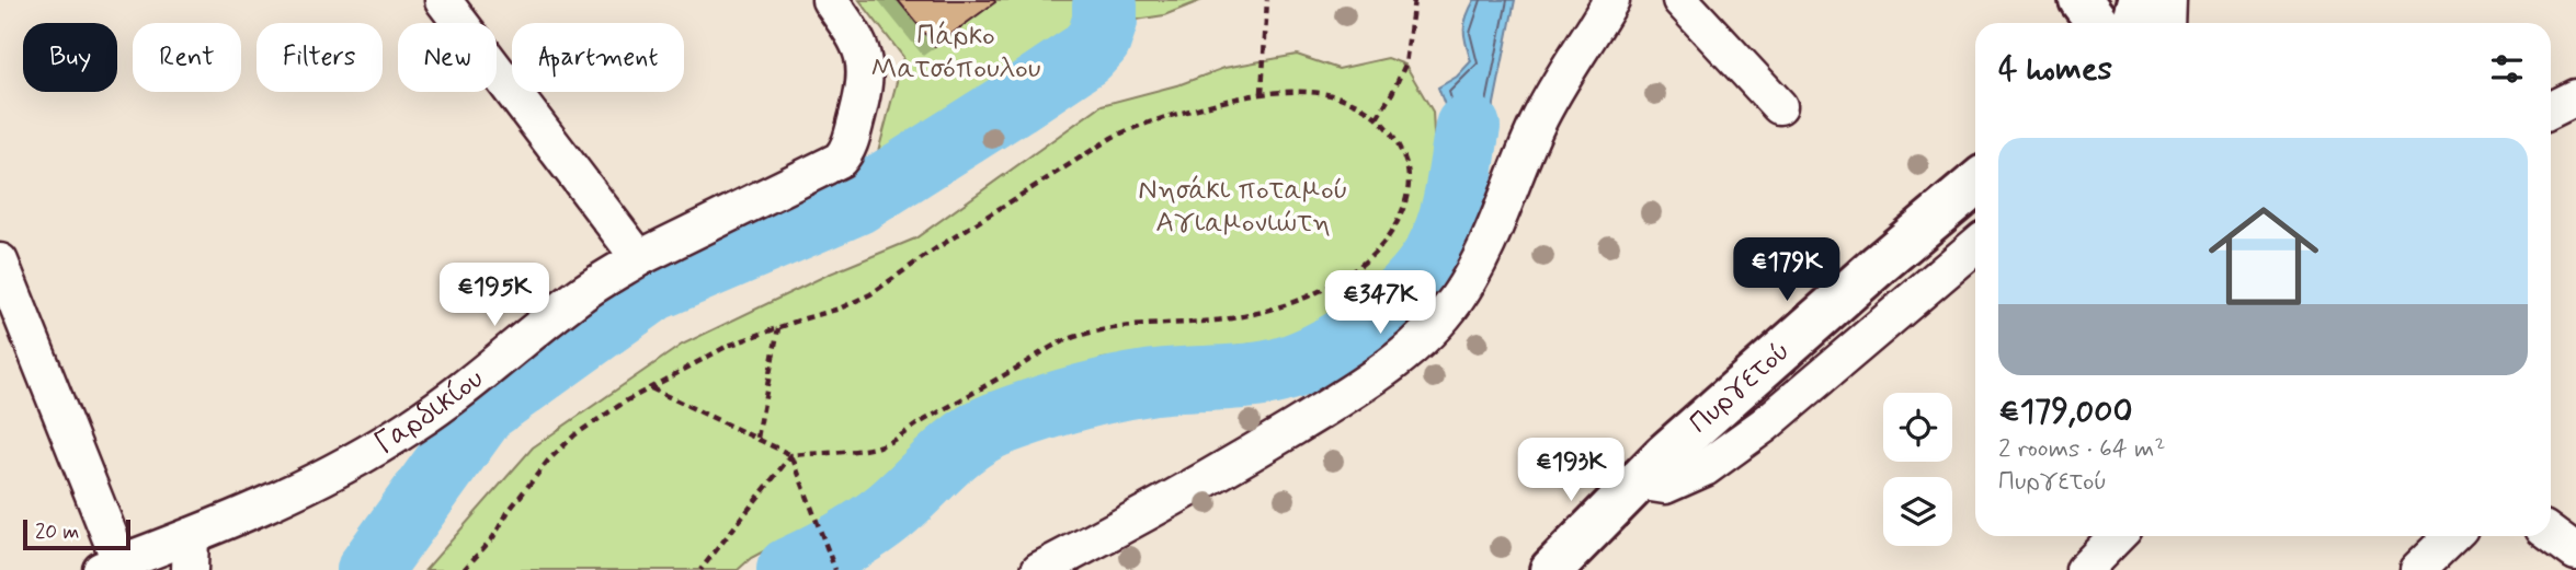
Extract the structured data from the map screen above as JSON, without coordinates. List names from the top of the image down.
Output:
{
  "streets": {
    "street": ["Πυργετού", "Γαρδικίου"]
  },
  "parks": ["Πάρκο Ματσόπουλου", "Νησάκι ποταμού Αγιαμονιώτη"],
  "scale_bar": "20 m",
  "page": {
    "chip": [
      "Buy",
      "Rent",
      "Filters",
      "New",
      "Apartment"
    ],
    "heading": "4 homes",
    "list": [
      {
        "name": "€179,000",
        "note": "2 rooms · 64 m² · Πυργετού"
      }
    ],
    "price": [
      "€179K",
      "€195K",
      "€347K",
      "€193K"
    ],
    "scale": "20 m"
  }
}
